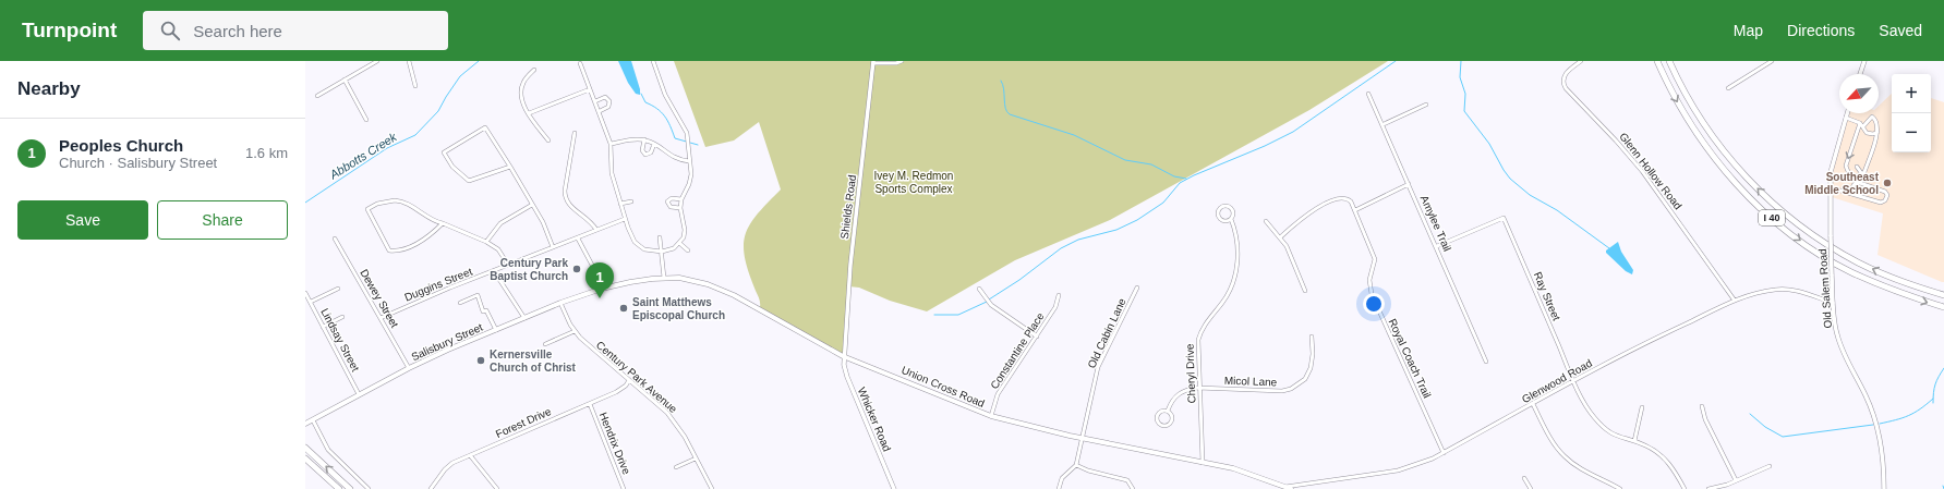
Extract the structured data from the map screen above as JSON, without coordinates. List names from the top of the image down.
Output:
{
  "streets": {
    "highway": ["I 40"],
    "main road": ["Salisbury Street", "Union Cross Road"],
    "street": [
      "Glenn Hollow Road",
      "Shields Road",
      "Amylee Trail",
      "Duggins Street",
      "Old Salem Road",
      "Ray Street",
      "Dewey Street",
      "Old Cabin Lane",
      "Lindsay Street",
      "Constantine Place",
      "Royal Coach Trail",
      "Cheryl Drive",
      "Century Park Avenue",
      "Micol Lane",
      "Glenwood Road",
      "Whicker Road",
      "Forest Drive",
      "Hendrix Drive"
    ]
  },
  "crossings": [
    ["Glenn Hollow Road", "Glenwood Road"],
    ["Shields Road", "Union Cross Road"],
    ["Shields Road", "Whicker Road"],
    ["Amylee Trail", "Ray Street"],
    ["Duggins Street", "Dewey Street"],
    ["Old Salem Road", "Glenwood Road"],
    ["Ray Street", "Glenwood Road"],
    ["Dewey Street", "Salisbury Street"],
    ["Old Cabin Lane", "Union Cross Road"],
    ["Lindsay Street", "Salisbury Street"],
    ["Salisbury Street", "Century Park Avenue"],
    ["Salisbury Street", "Union Cross Road"],
    ["Constantine Place", "Union Cross Road"],
    ["Royal Coach Trail", "Glenwood Road"],
    ["Cheryl Drive", "Micol Lane"],
    ["Cheryl Drive", "Union Cross Road"],
    ["Century Park Avenue", "Forest Drive"],
    ["Glenwood Road", "Union Cross Road"],
    ["Union Cross Road", "Whicker Road"],
    ["Forest Drive", "Hendrix Drive"]
  ],
  "water": ["Abbotts Creek"],
  "parks": ["Ivey M. Redmon Sports Complex"],
  "places": [
    "Southeast Middle School",
    "Century Park Baptist Church",
    "Saint Matthews Episcopal Church",
    "Kernersville Church of Christ"
  ],
  "north": "bottom left",
  "page": {
    "header": "Turnpoint",
    "search": "Search here",
    "nav": ["Map", "Directions", "Saved"],
    "heading": "Nearby",
    "map_buttons": ["+", "−"],
    "list": [
      {
        "mark": "1",
        "name": "Peoples Church",
        "note": "Church · Salisbury Street",
        "value": "1.6 km"
      }
    ],
    "buttons": ["Save", "Share"],
    "pins": "1"
  }
}
